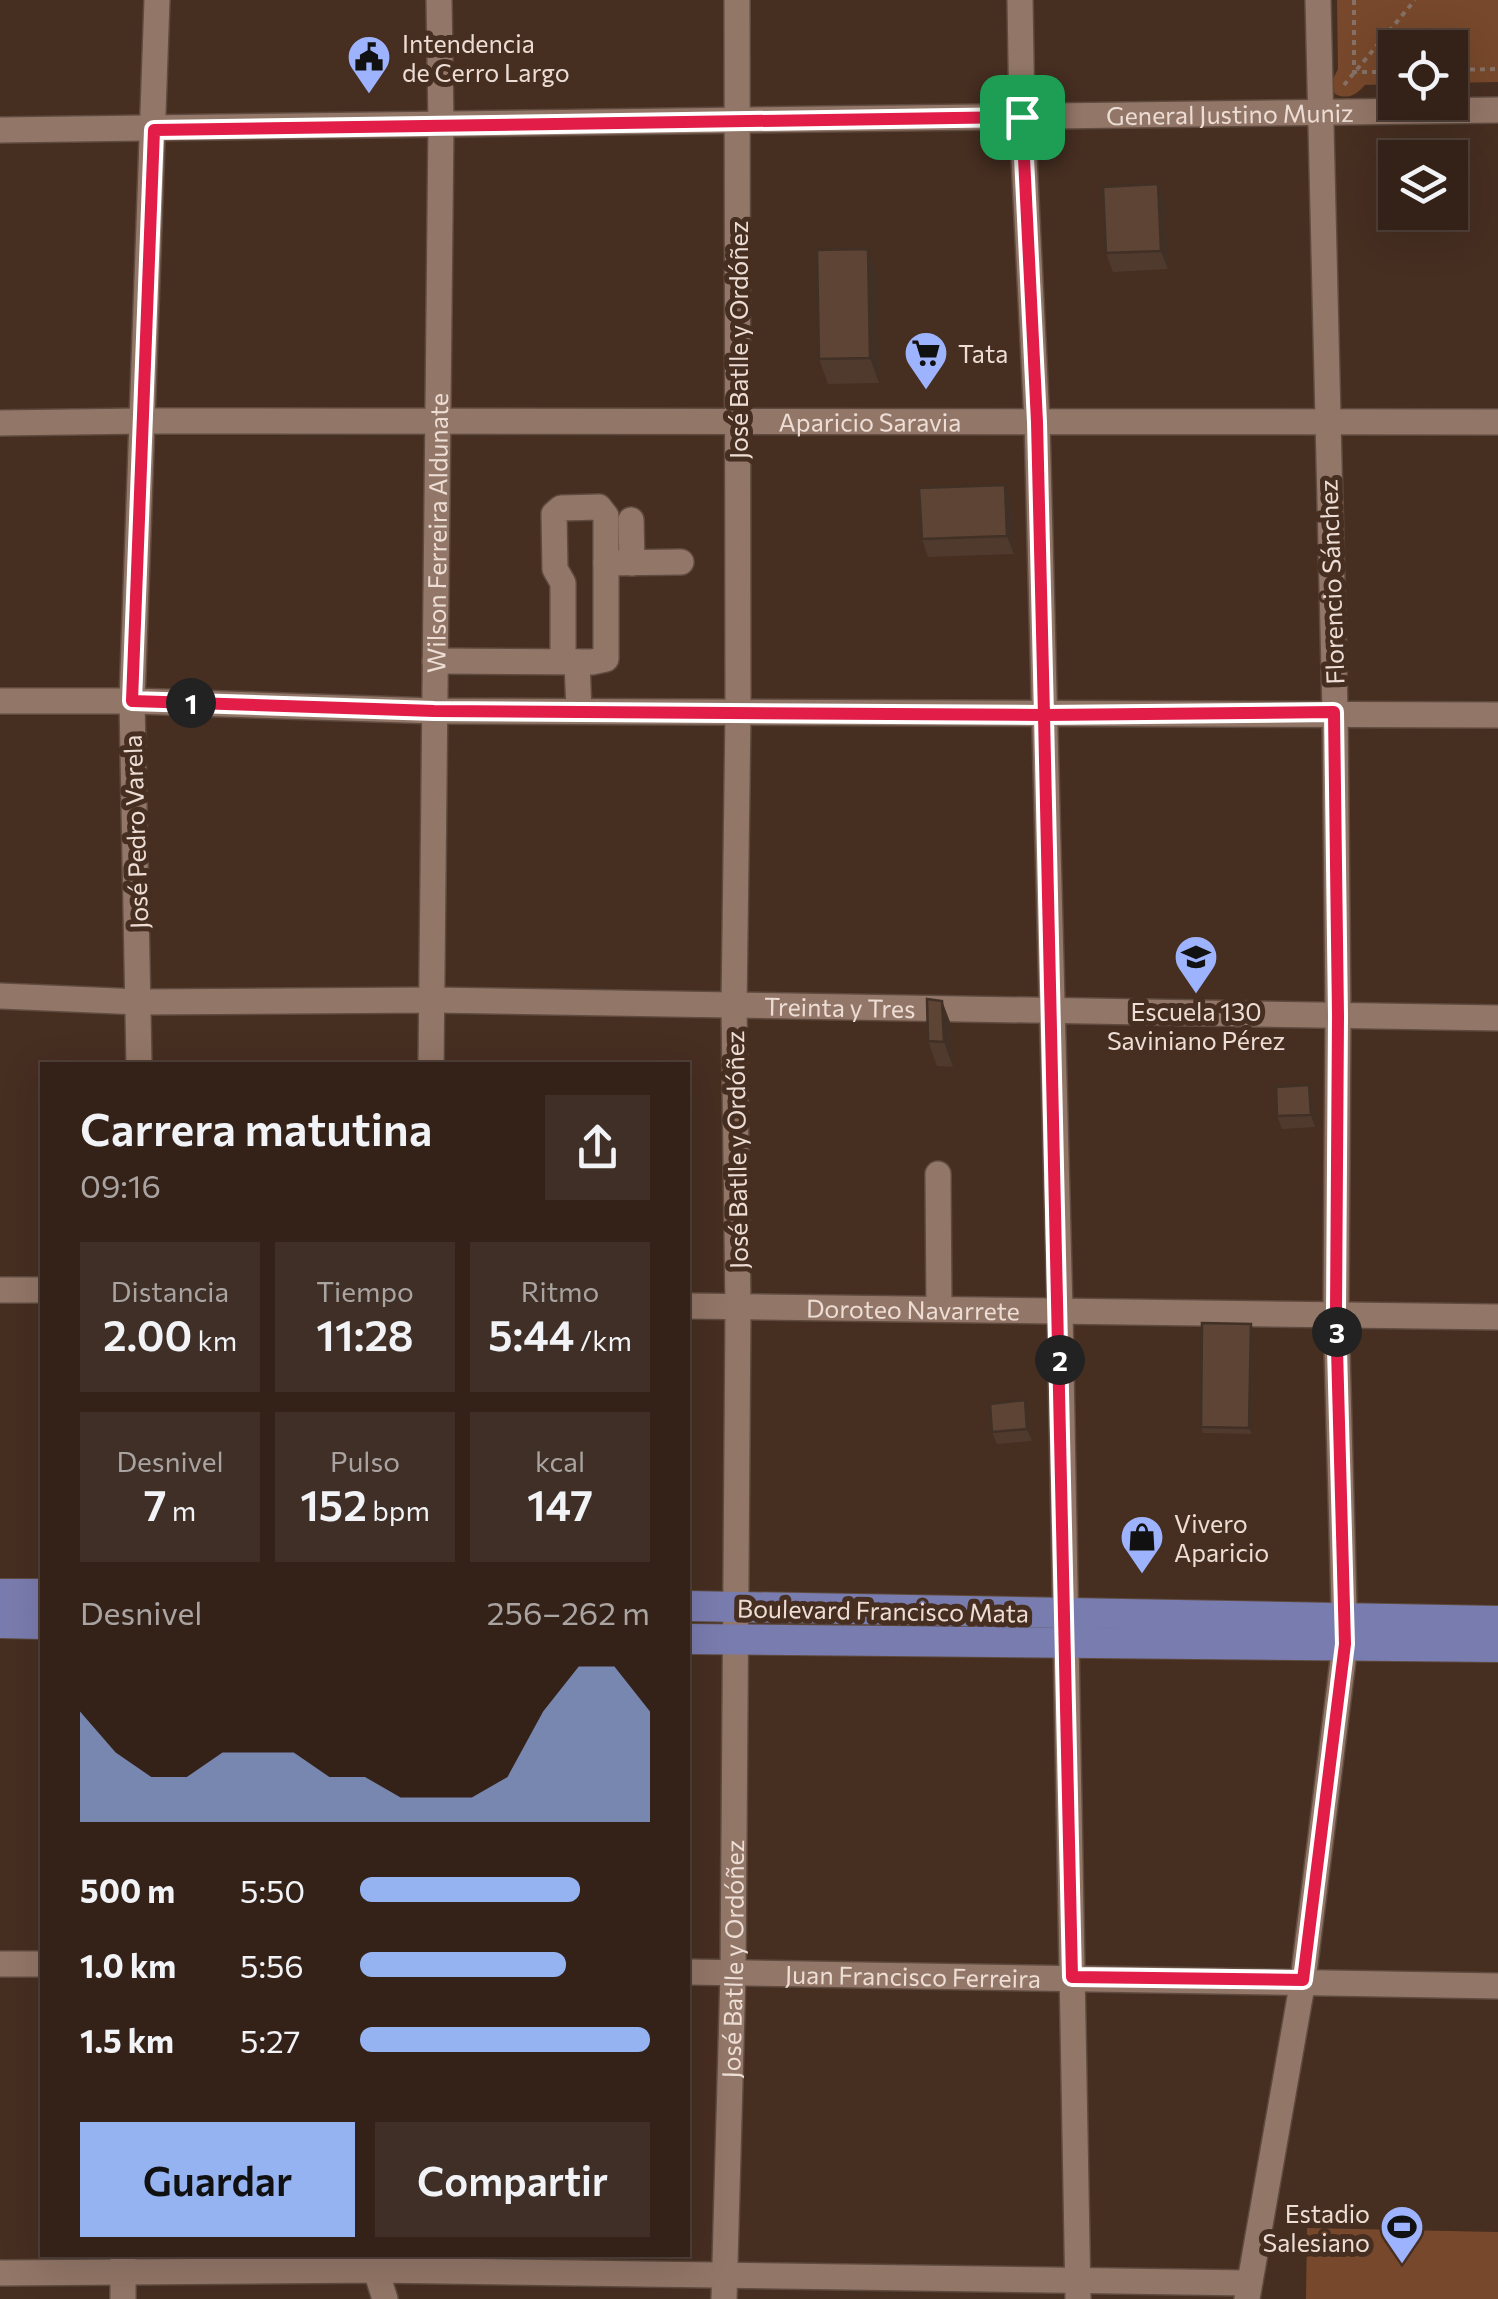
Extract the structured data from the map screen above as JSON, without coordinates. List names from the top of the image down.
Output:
{
  "streets": {
    "main road": ["Boulevard Francisco Mata"],
    "street": [
      "General Justino Muniz",
      "José Batlle y Ordóñez",
      "Aparicio Saravia",
      "Wilson Ferreira Aldunate",
      "Florencio Sánchez",
      "José Pedro Varela",
      "Treinta y Tres",
      "Doroteo Navarrete",
      "Juan Francisco Ferreira"
    ]
  },
  "crossings": [
    ["General Justino Muniz", "José Batlle y Ordóñez"],
    ["General Justino Muniz", "Wilson Ferreira Aldunate"],
    ["General Justino Muniz", "Florencio Sánchez"],
    ["General Justino Muniz", "José Pedro Varela"],
    ["José Batlle y Ordóñez", "Aparicio Saravia"],
    ["José Batlle y Ordóñez", "Treinta y Tres"],
    ["José Batlle y Ordóñez", "Doroteo Navarrete"],
    ["José Batlle y Ordóñez", "Boulevard Francisco Mata"],
    ["José Batlle y Ordóñez", "Juan Francisco Ferreira"],
    ["Aparicio Saravia", "Wilson Ferreira Aldunate"],
    ["Aparicio Saravia", "Florencio Sánchez"],
    ["Aparicio Saravia", "José Pedro Varela"],
    ["Wilson Ferreira Aldunate", "Treinta y Tres"],
    ["Florencio Sánchez", "Treinta y Tres"],
    ["Florencio Sánchez", "Doroteo Navarrete"],
    ["Florencio Sánchez", "Boulevard Francisco Mata"],
    ["Florencio Sánchez", "Juan Francisco Ferreira"],
    ["José Pedro Varela", "Treinta y Tres"]
  ],
  "places": {
    "public building": ["Intendencia de Cerro Largo"],
    "supermarket": ["Tata"],
    "school or university": ["Escuela 130 Saviniano Pérez"],
    "shop": ["Vivero Aparicio"],
    "sports": ["Estadio Salesiano"]
  },
  "page": {
    "pins": ["1", "3", "2"],
    "heading": ["Carrera matutina", "09:16"],
    "stats": [
      ["Distancia", "2.00 km"],
      ["Tiempo", "11:28"],
      ["Ritmo", "5:44 /km"],
      ["Desnivel", "7 m"],
      ["Pulso", "152 bpm"],
      ["kcal", "147"]
    ],
    "chart": ["Desnivel", "256–262 m"],
    "list": [
      {
        "name": "500 m",
        "note": "5:50"
      },
      {
        "name": "1.0 km",
        "note": "5:56"
      },
      {
        "name": "1.5 km",
        "note": "5:27"
      }
    ],
    "buttons": ["Guardar", "Compartir"]
  }
}
